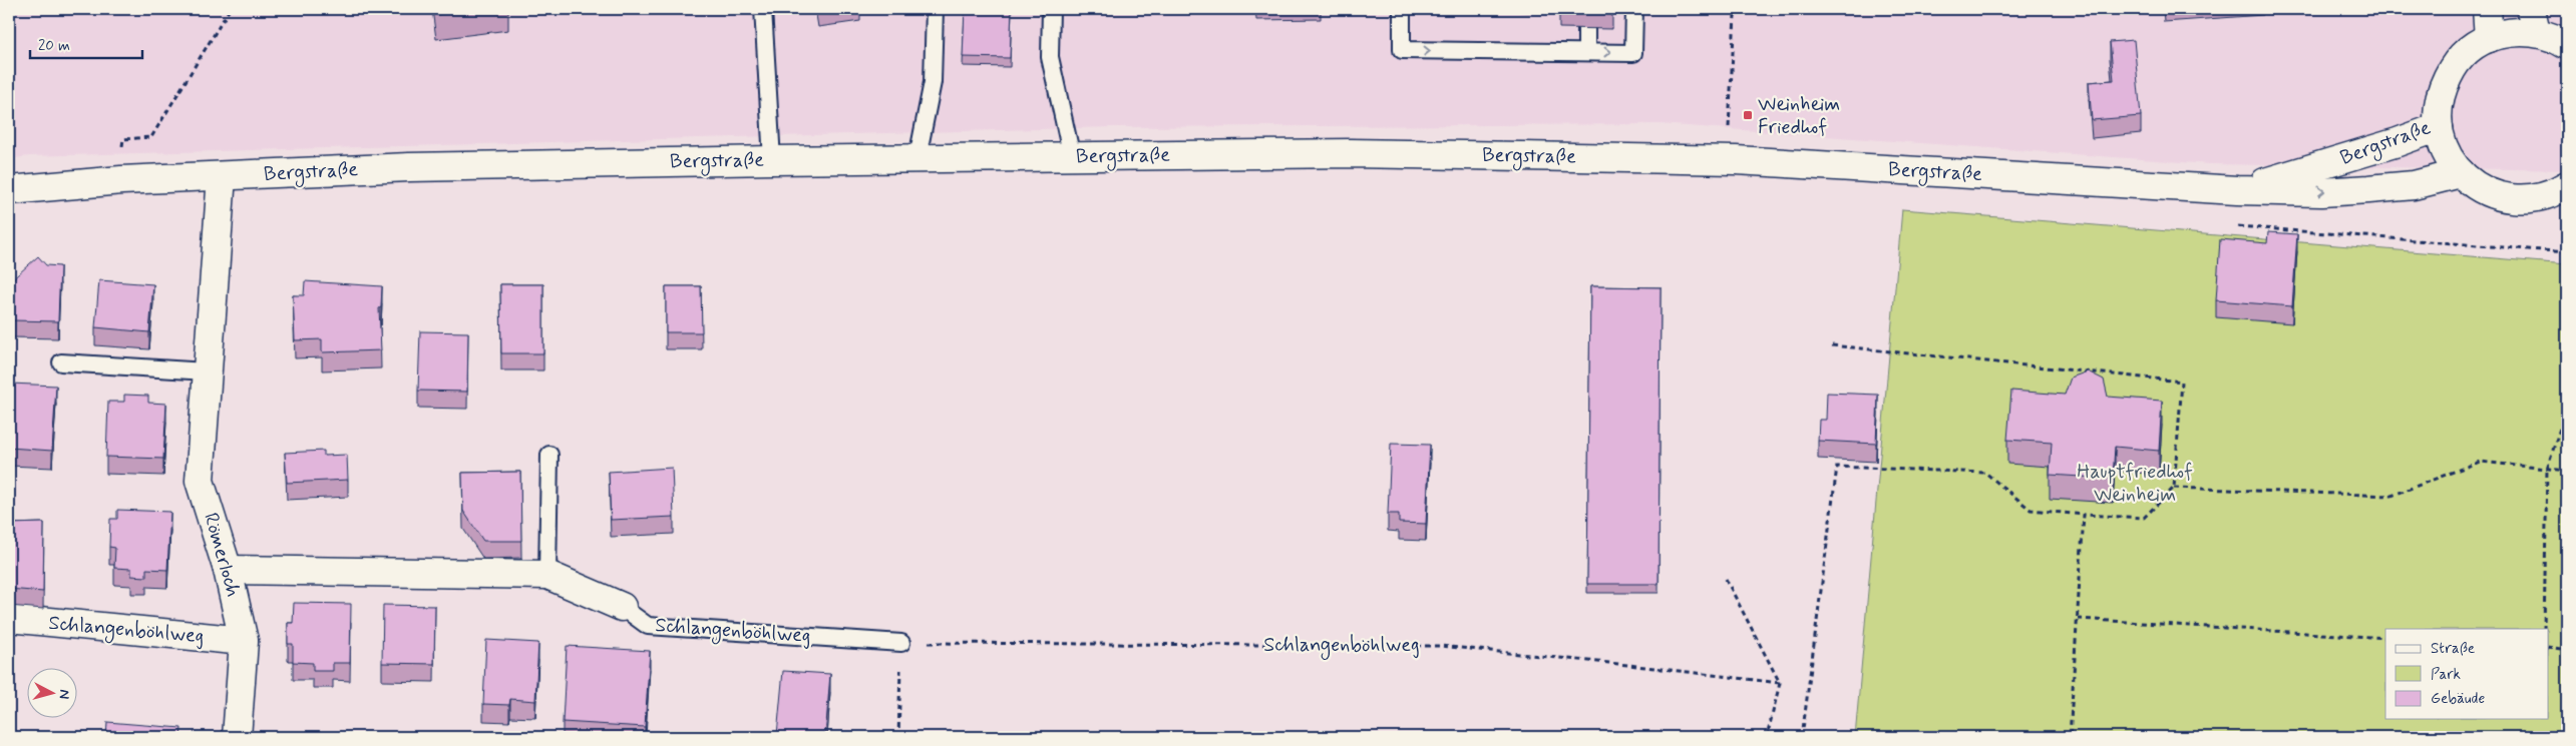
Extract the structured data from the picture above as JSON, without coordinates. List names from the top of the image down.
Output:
{
  "streets": {
    "main road": ["Bergstraße", "Römerloch", "Schlangenböhlweg"]
  },
  "crossings": [
    ["Bergstraße", "Römerloch"],
    ["Römerloch", "Schlangenböhlweg"]
  ],
  "parks": ["Hauptfriedhof Weinheim"],
  "places": {
    "transit": ["Weinheim Friedhof"]
  },
  "legend": ["Straße", "Park", "Gebäude"],
  "scale_bar": "20 m",
  "north": "right"
}
